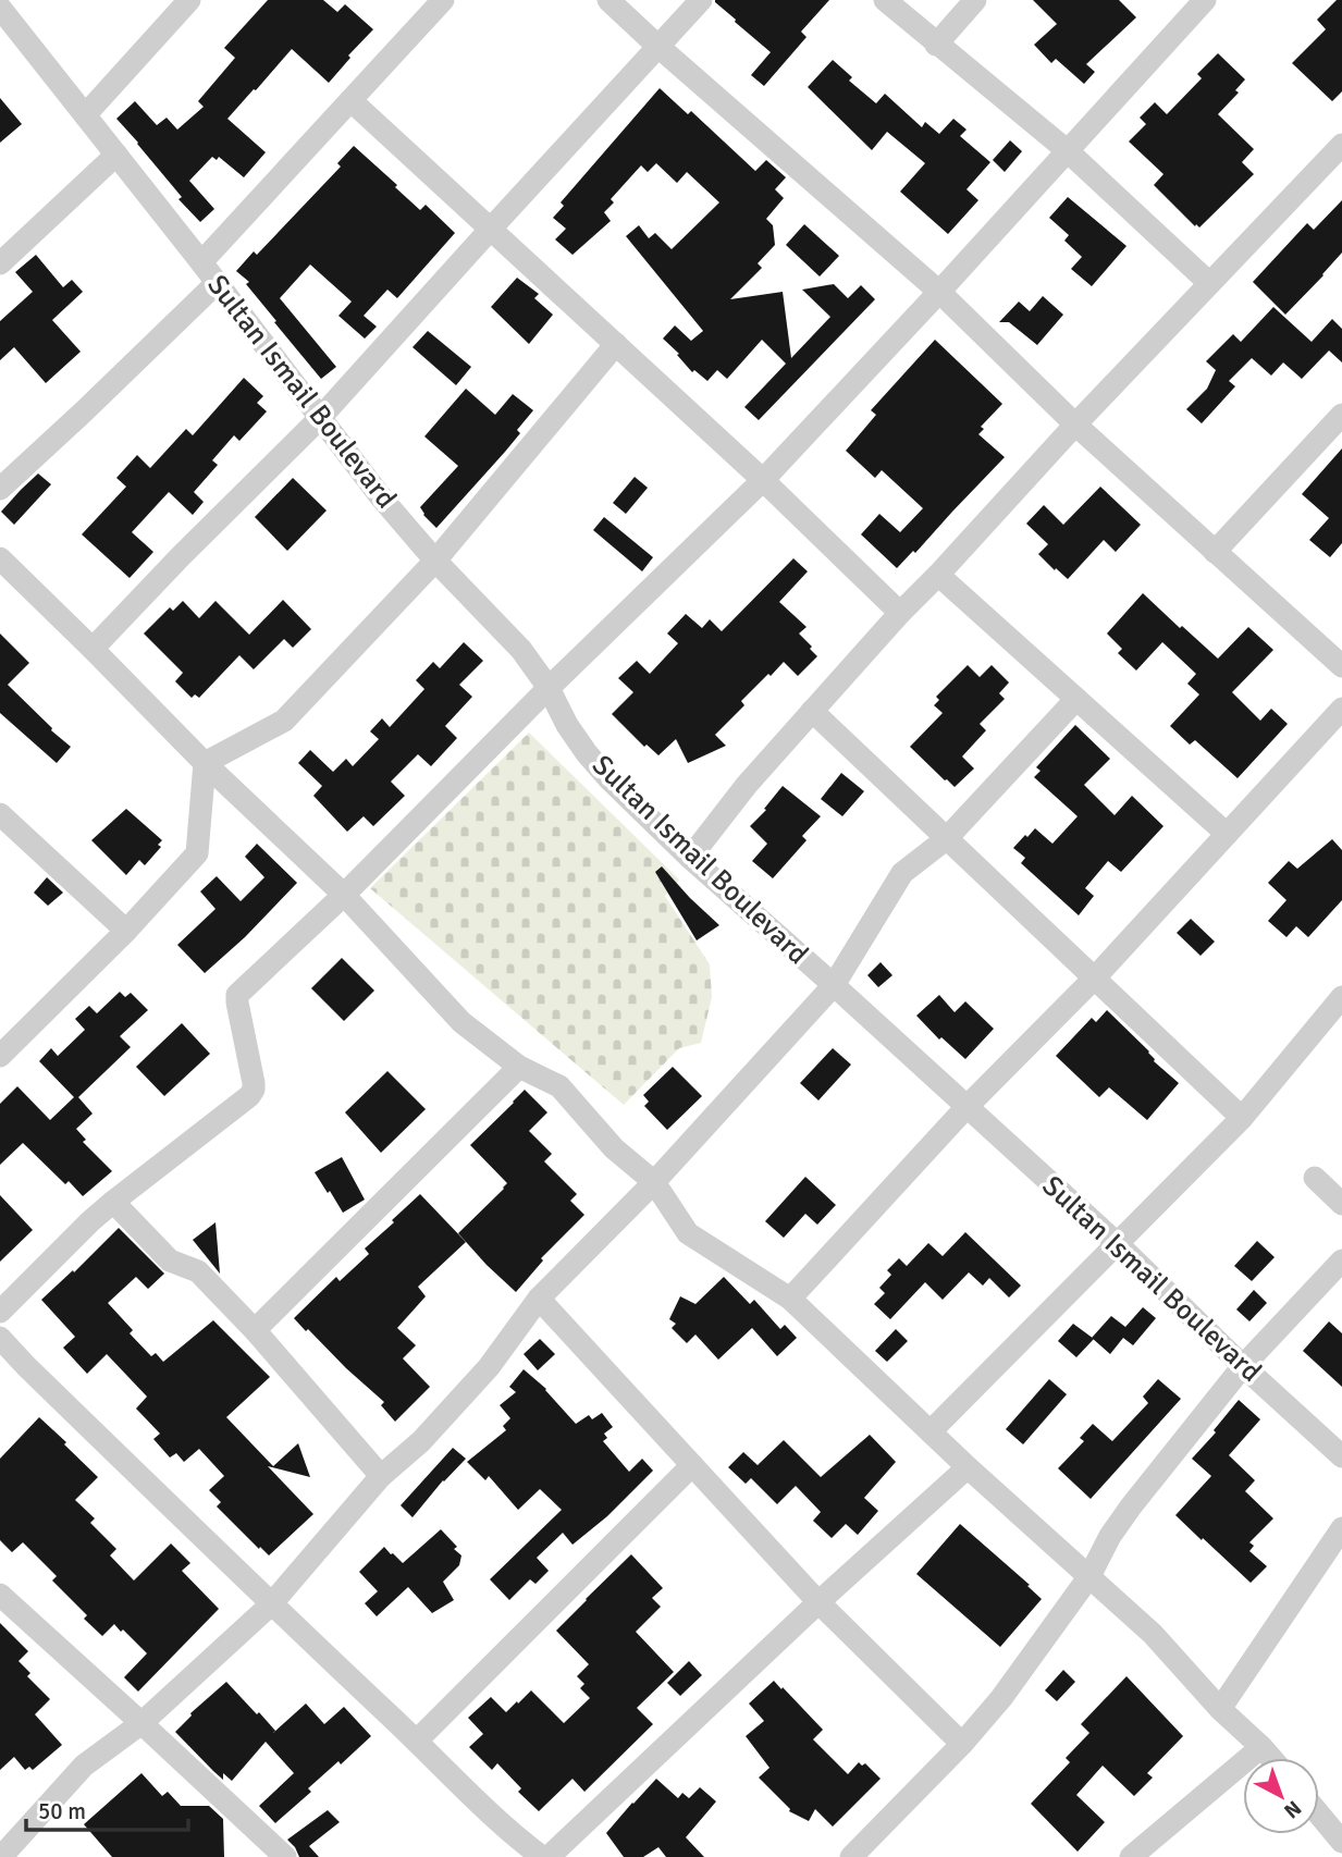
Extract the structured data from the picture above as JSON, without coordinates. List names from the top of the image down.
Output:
{
  "streets": {
    "street": ["Sultan Ismail Boulevard"]
  },
  "scale_bar": "50 m",
  "north": "bottom right"
}
